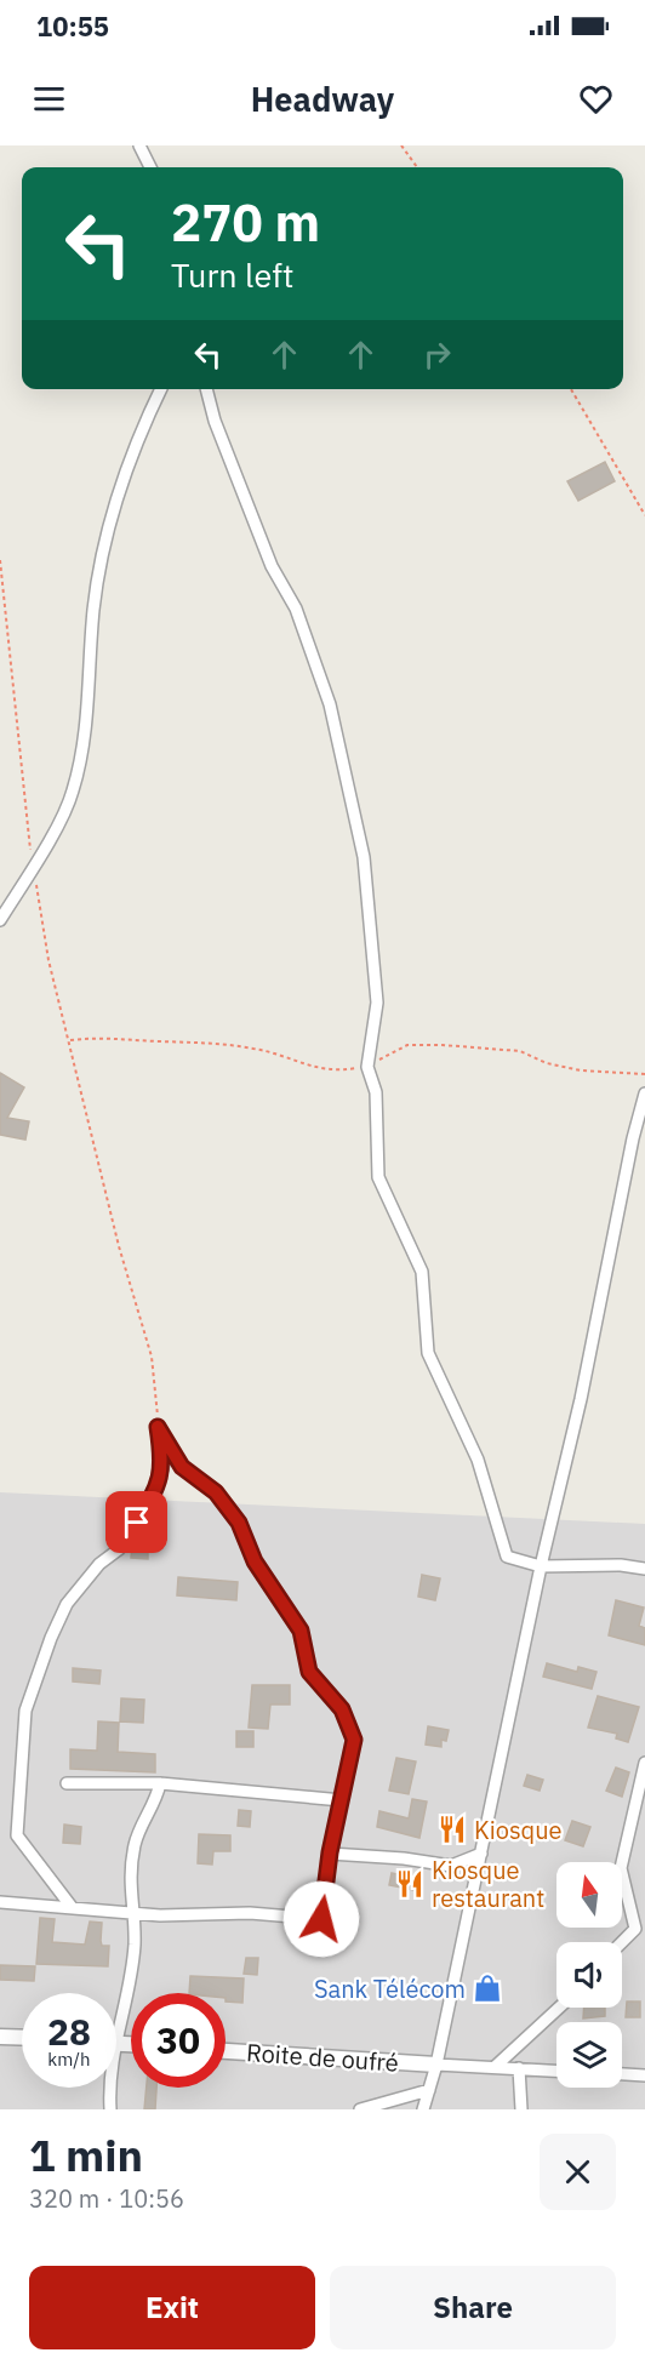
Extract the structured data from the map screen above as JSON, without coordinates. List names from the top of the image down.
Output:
{
  "streets": {
    "street": ["Roite de oufré"]
  },
  "places": {
    "restaurant": ["Kiosque", "Kiosque restaurant"],
    "shop": ["Sank Télécom"]
  },
  "north": "top",
  "page": {
    "status": "10:55",
    "header": "Headway",
    "turn": ["270 m", "Turn left"],
    "speed": "28 km/h",
    "limit": "30",
    "heading": ["1 min", "320 m · 10:56"],
    "buttons": ["Exit", "Share"]
  }
}
